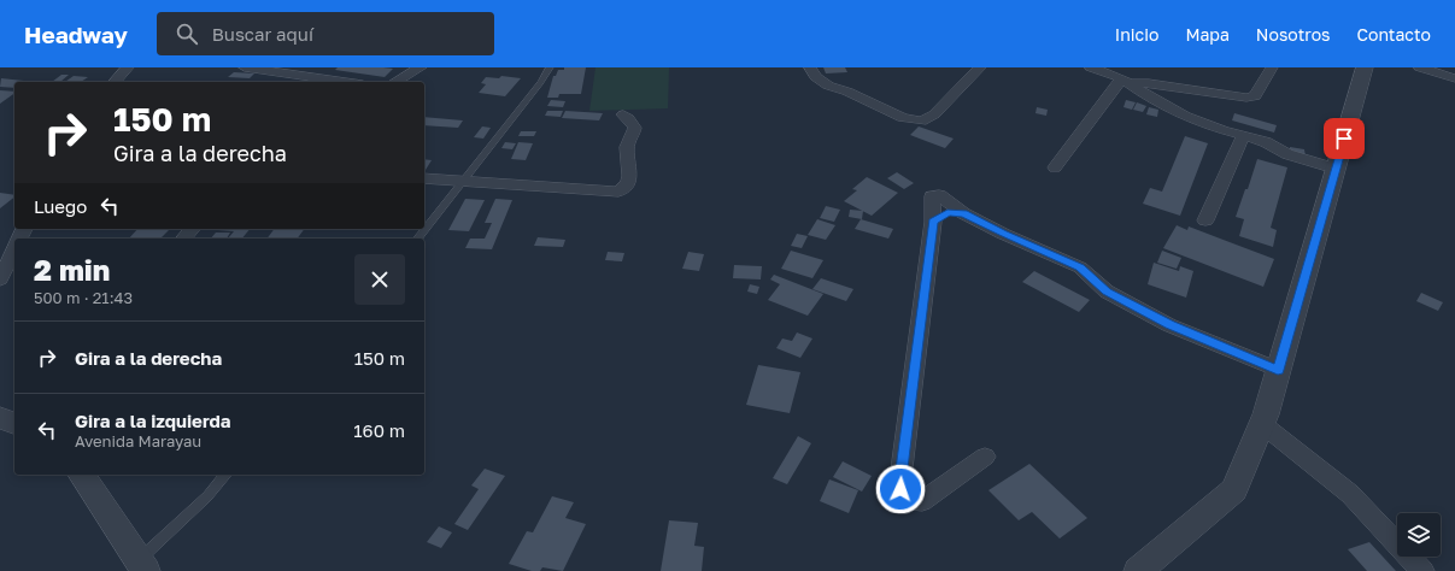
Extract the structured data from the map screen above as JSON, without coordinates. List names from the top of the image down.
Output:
{
  "page": {
    "header": "Headway",
    "search": "Buscar aquí",
    "nav": [
      "Inicio",
      "Mapa",
      "Nosotros",
      "Contacto"
    ],
    "turn": ["150 m", "Gira a la derecha"],
    "then": "Luego",
    "heading": ["2 min", "500 m · 21:43"],
    "list": [
      {
        "name": "Gira a la derecha",
        "value": "150 m"
      },
      {
        "name": "Gira a la izquierda",
        "note": "Avenida Marayau",
        "value": "160 m"
      }
    ]
  }
}
